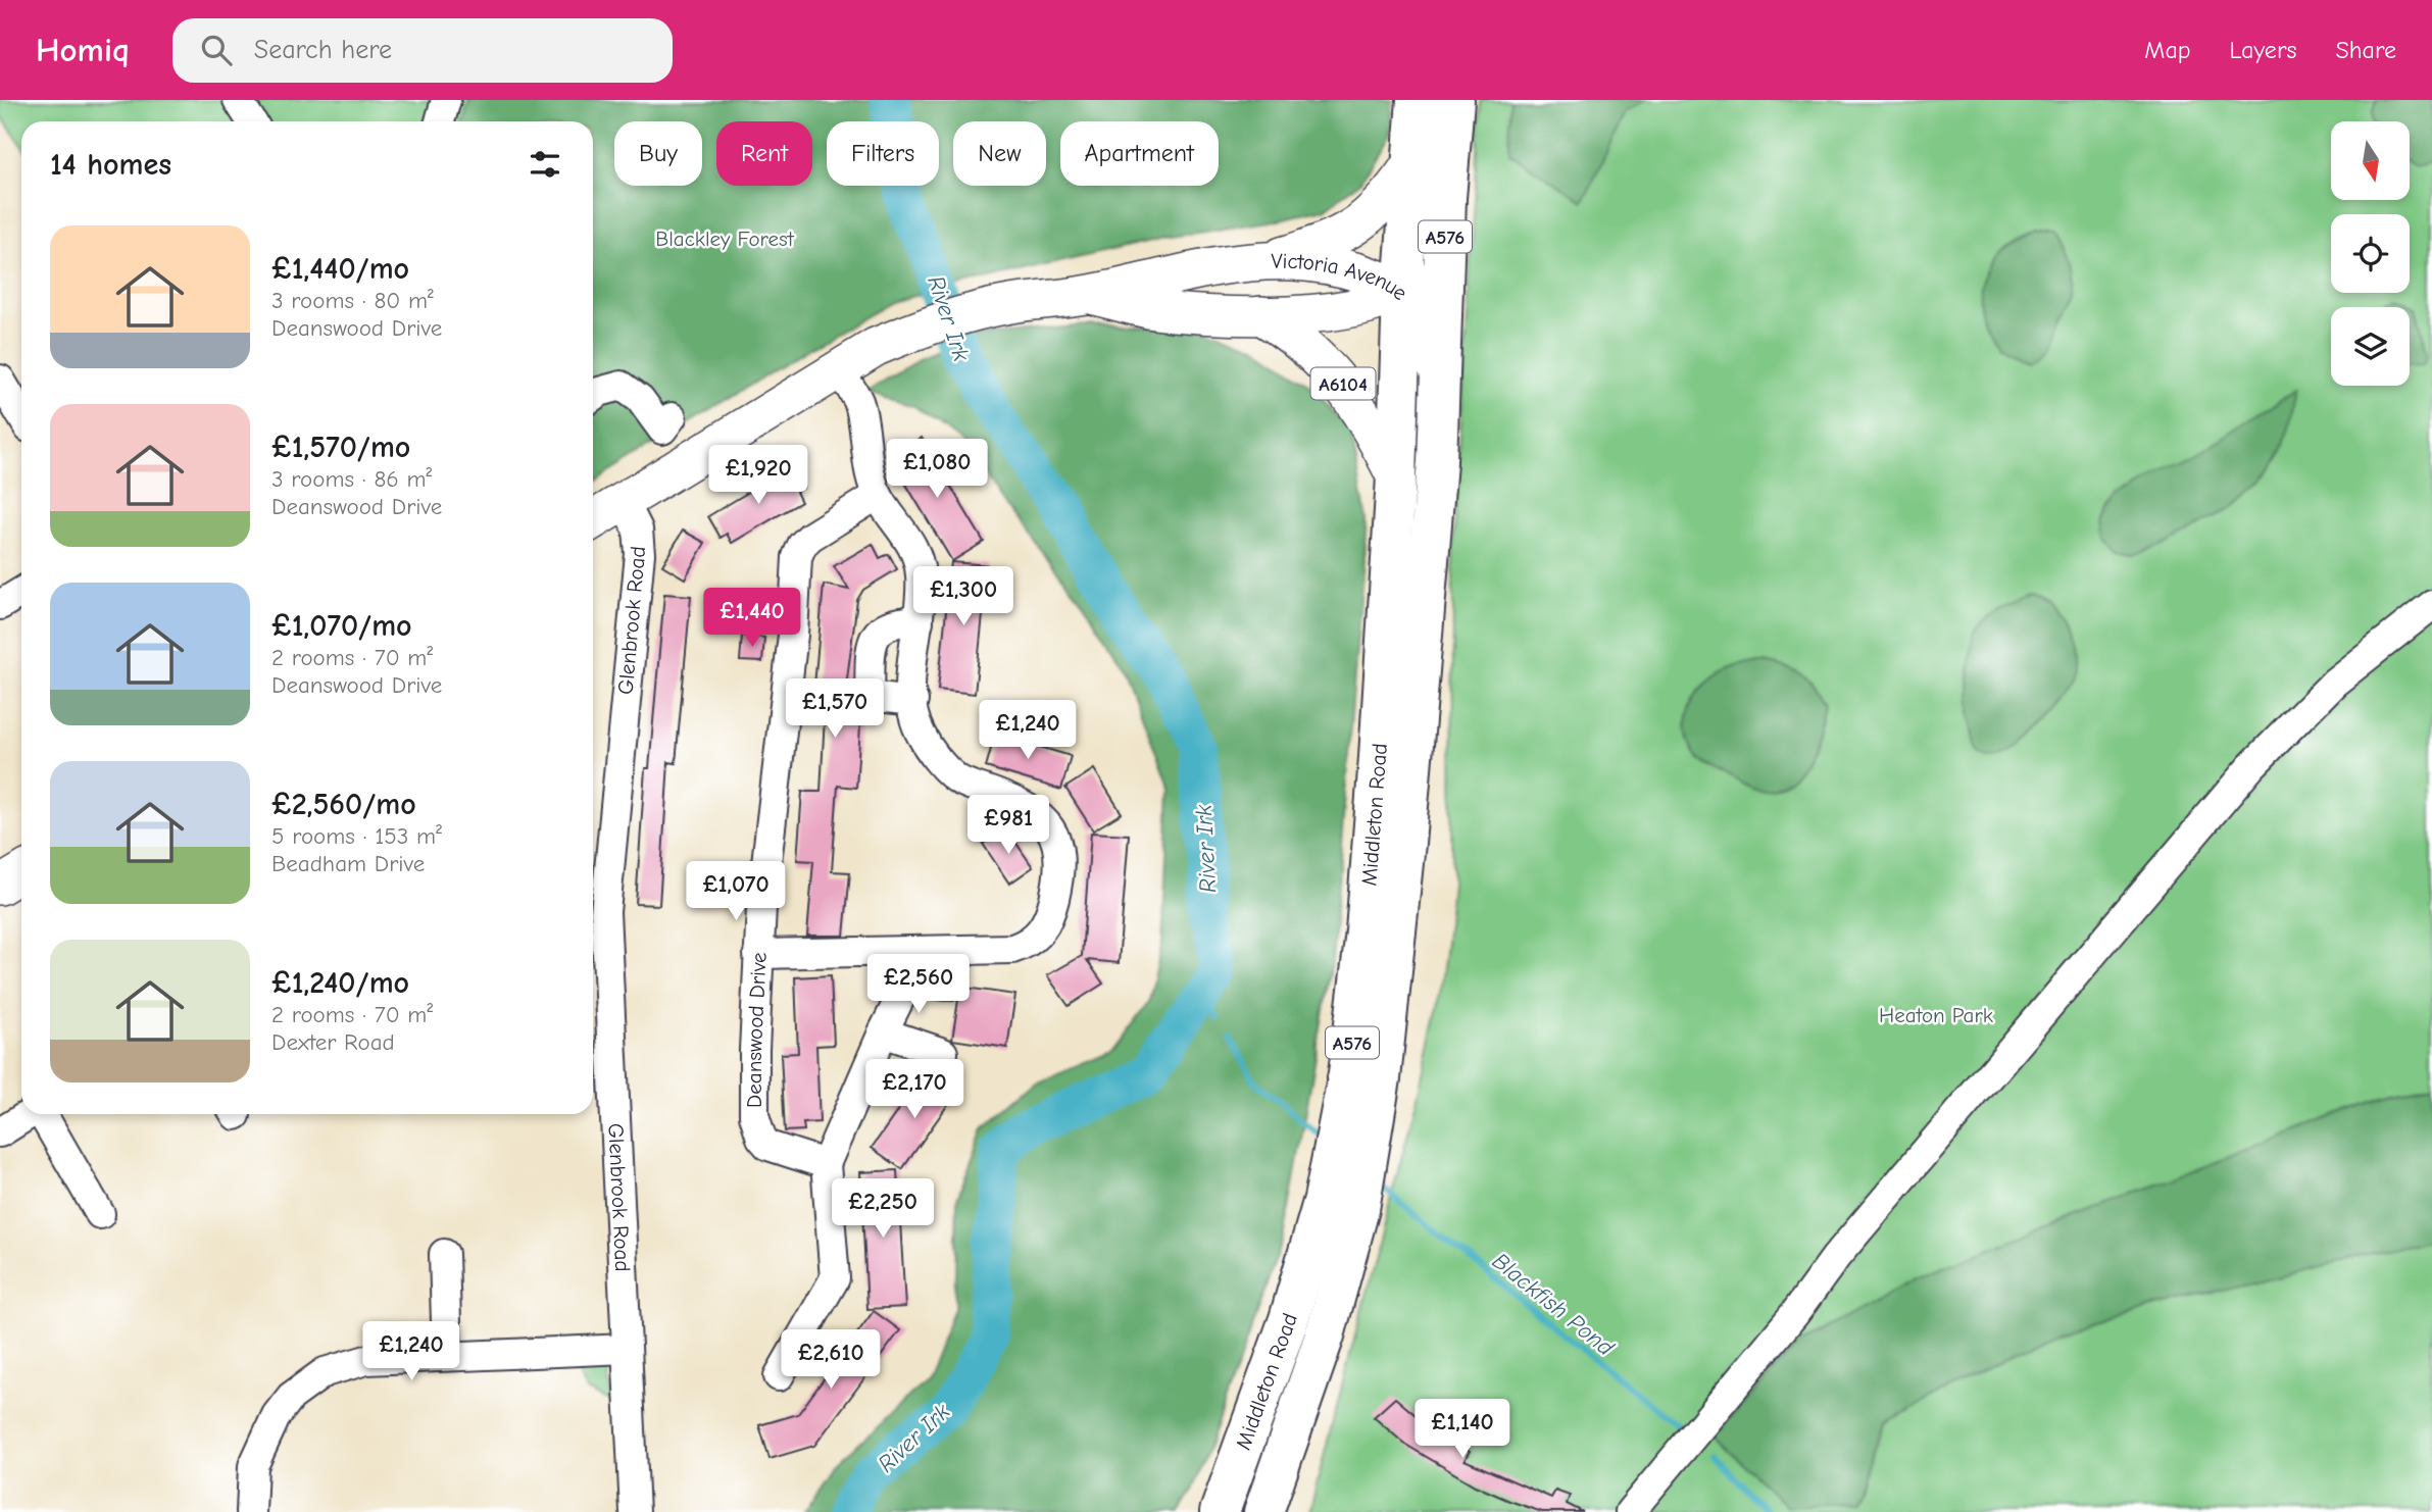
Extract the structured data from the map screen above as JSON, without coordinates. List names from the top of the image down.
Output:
{
  "streets": {
    "highway": ["A576", "Middleton Road"],
    "main road": ["Victoria Avenue", "A6104"],
    "street": ["Glenbrook Road", "Deanswood Drive"]
  },
  "crossings": [
    ["Victoria Avenue", "A6104"],
    ["Victoria Avenue", "Middleton Road"],
    ["A6104", "Middleton Road"]
  ],
  "water": ["River Irk", "Blackfish Pond"],
  "parks": ["Blackley Forest", "Heaton Park"],
  "north": "bottom",
  "page": {
    "header": "Homiq",
    "search": "Search here",
    "nav": ["Map", "Layers", "Share"],
    "chip": [
      "Buy",
      "Rent",
      "Filters",
      "New",
      "Apartment"
    ],
    "heading": "14 homes",
    "list": [
      {
        "name": "£1,440/mo",
        "note": "3 rooms · 80 m² · Deanswood Drive"
      },
      {
        "name": "£1,570/mo",
        "note": "3 rooms · 86 m² · Deanswood Drive"
      },
      {
        "name": "£1,070/mo",
        "note": "2 rooms · 70 m² · Deanswood Drive"
      },
      {
        "name": "£2,560/mo",
        "note": "5 rooms · 153 m² · Beadham Drive"
      },
      {
        "name": "£1,240/mo",
        "note": "2 rooms · 70 m² · Dexter Road"
      }
    ],
    "price": [
      "£1,080",
      "£1,920",
      "£1,300",
      "£1,440",
      "£1,570",
      "£1,240",
      "£981",
      "£1,070",
      "£2,560",
      "£2,170",
      "£2,250",
      "£1,240",
      "£2,610",
      "£1,140"
    ]
  }
}
